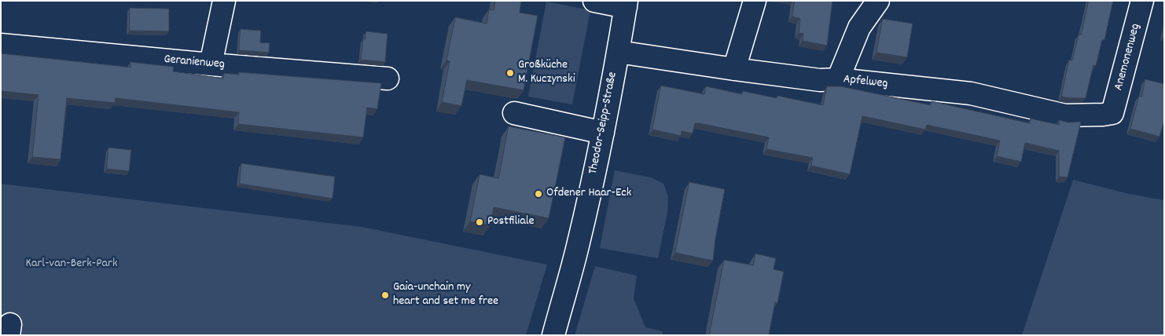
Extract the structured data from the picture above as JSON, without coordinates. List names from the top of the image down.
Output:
{
  "streets": {
    "street": [
      "Anemonenweg",
      "Geranienweg",
      "Apfelweg",
      "Theodor-Seipp-Straße"
    ]
  },
  "crossings": [
    ["Anemonenweg", "Apfelweg"],
    ["Apfelweg", "Theodor-Seipp-Straße"]
  ],
  "parks": ["Karl-van-Berk-Park"],
  "places": [
    "Großküche M. Kuczynski",
    "Ofdener Haar-Eck",
    "Postfiliale",
    "Gaia-unchain my heart and set me free"
  ]
}
